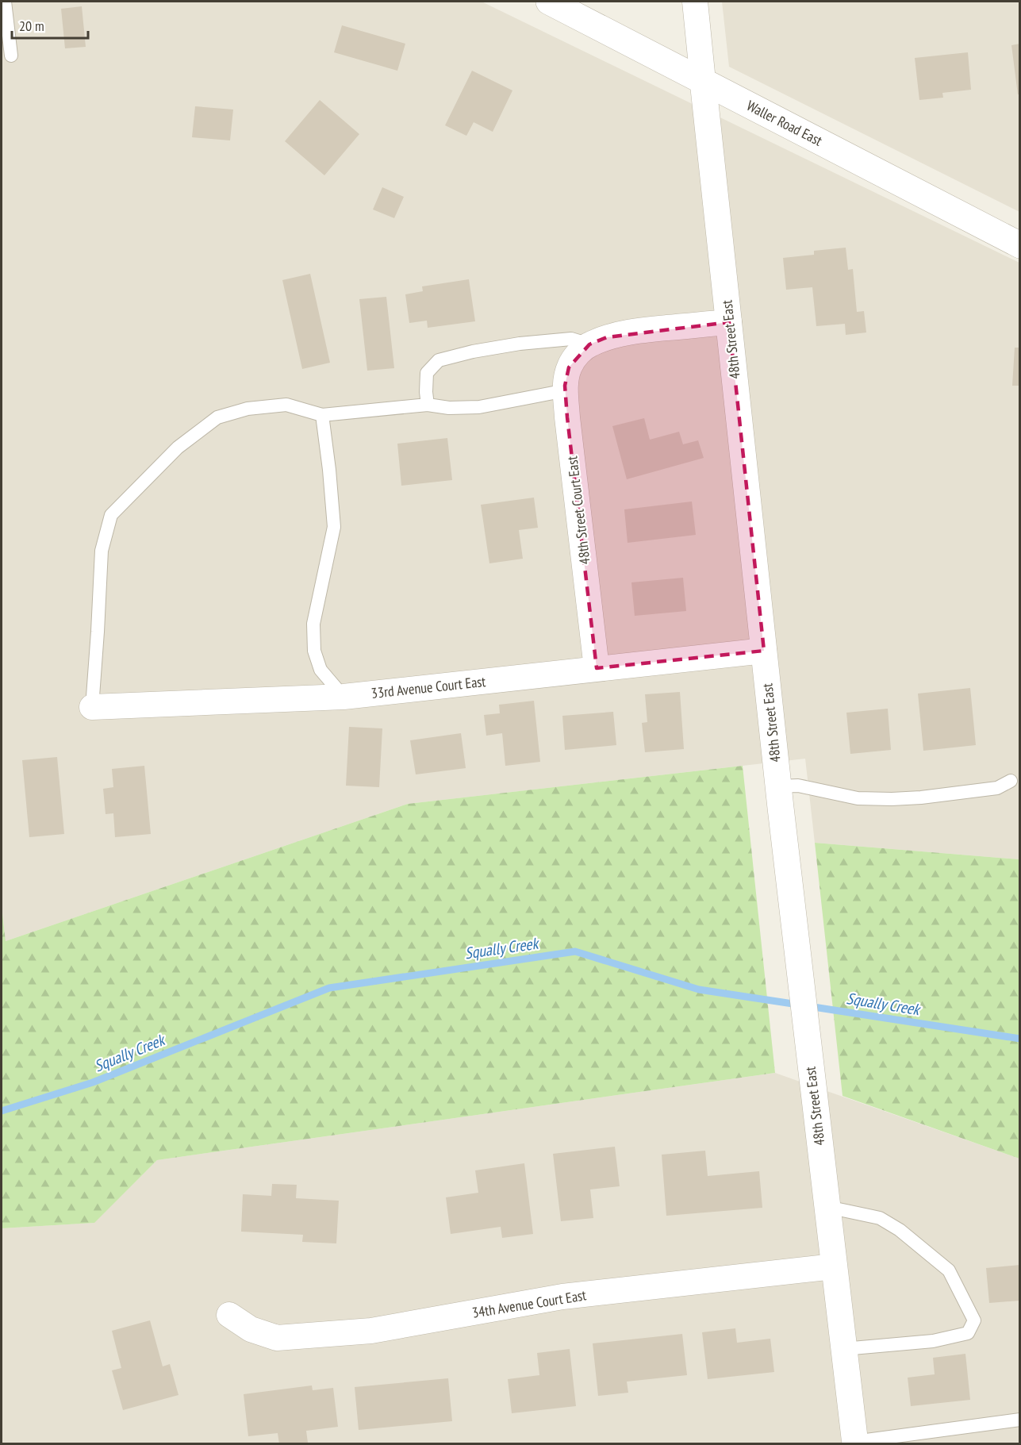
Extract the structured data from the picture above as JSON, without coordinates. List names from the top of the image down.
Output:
{
  "streets": {
    "street": [
      "Waller Road East",
      "48th Street East",
      "48th Street Court East",
      "33rd Avenue Court East",
      "34th Avenue Court East"
    ]
  },
  "crossings": [
    ["Waller Road East", "48th Street East"],
    ["48th Street East", "33rd Avenue Court East"],
    ["48th Street East", "34th Avenue Court East"],
    ["48th Street Court East", "33rd Avenue Court East"]
  ],
  "water": ["Squally Creek"],
  "scale_bar": "20 m"
}
